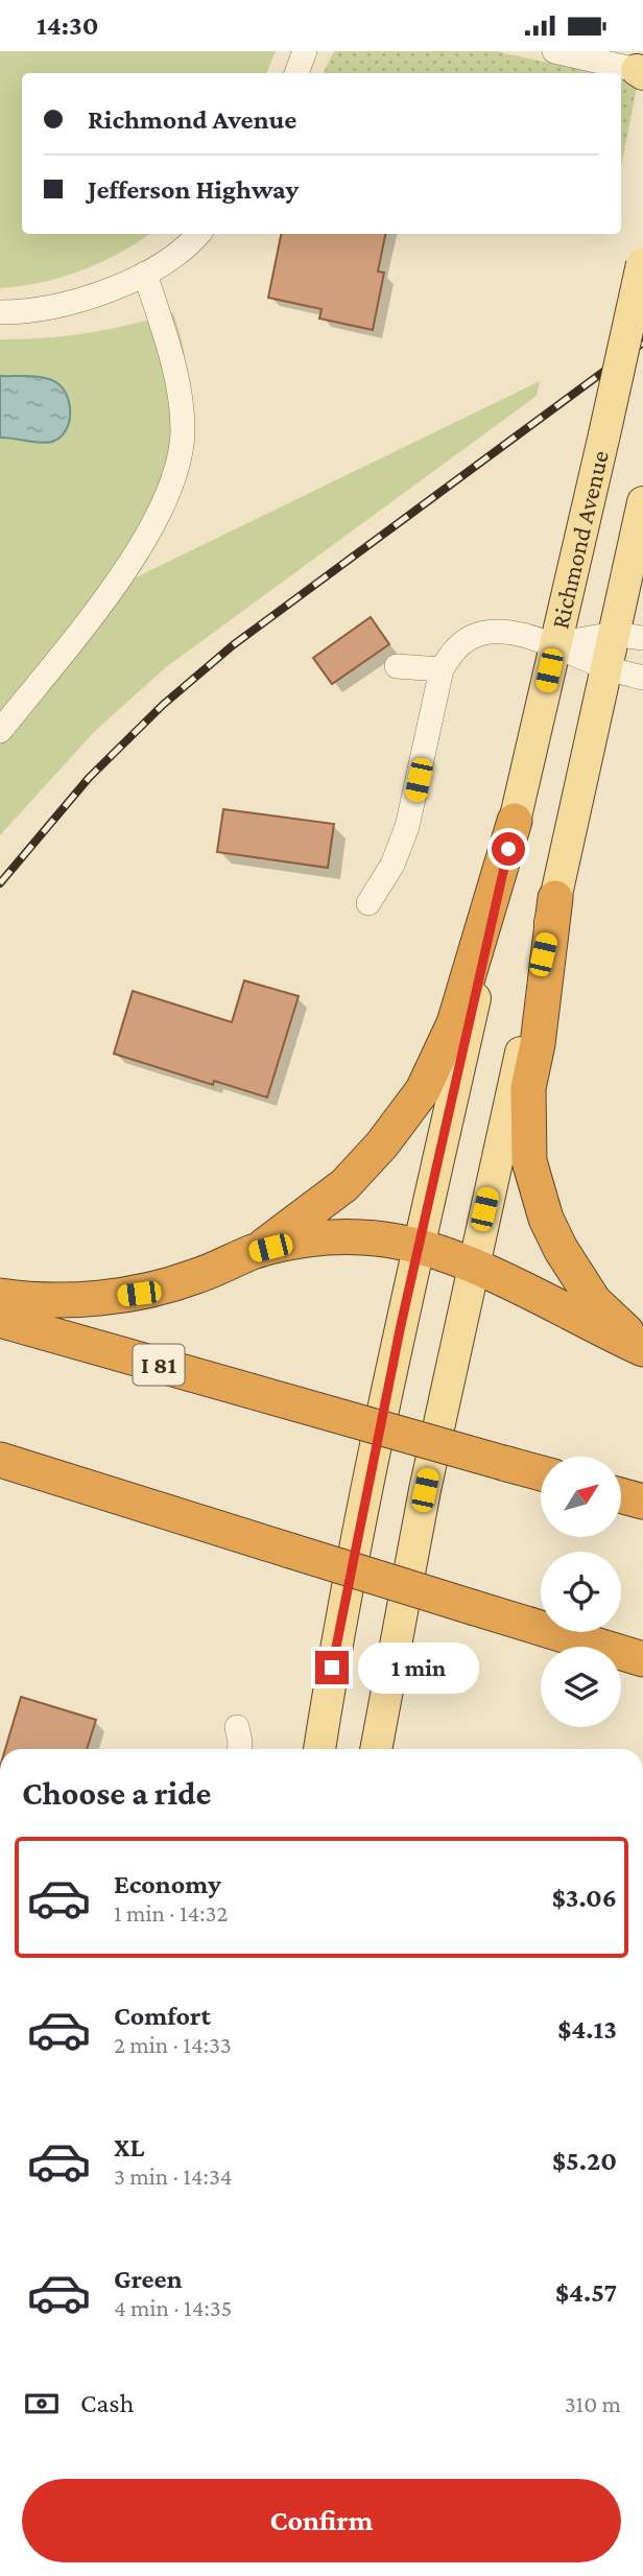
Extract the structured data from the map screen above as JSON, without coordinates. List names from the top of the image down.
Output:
{
  "streets": {
    "highway": ["I 81"],
    "main road": ["Richmond Avenue"]
  },
  "north": "top right",
  "page": {
    "status": "14:30",
    "banner": ["Richmond Avenue", "Jefferson Highway"],
    "bubble": "1 min",
    "heading": "Choose a ride",
    "list": [
      {
        "name": "Economy",
        "note": "1 min · 14:32",
        "value": "$3.06"
      },
      {
        "name": "Comfort",
        "note": "2 min · 14:33",
        "value": "$4.13"
      },
      {
        "name": "XL",
        "note": "3 min · 14:34",
        "value": "$5.20"
      },
      {
        "name": "Green",
        "note": "4 min · 14:35",
        "value": "$4.57"
      }
    ],
    "pay": ["Cash", "310 m"],
    "buttons": "Confirm"
  }
}
